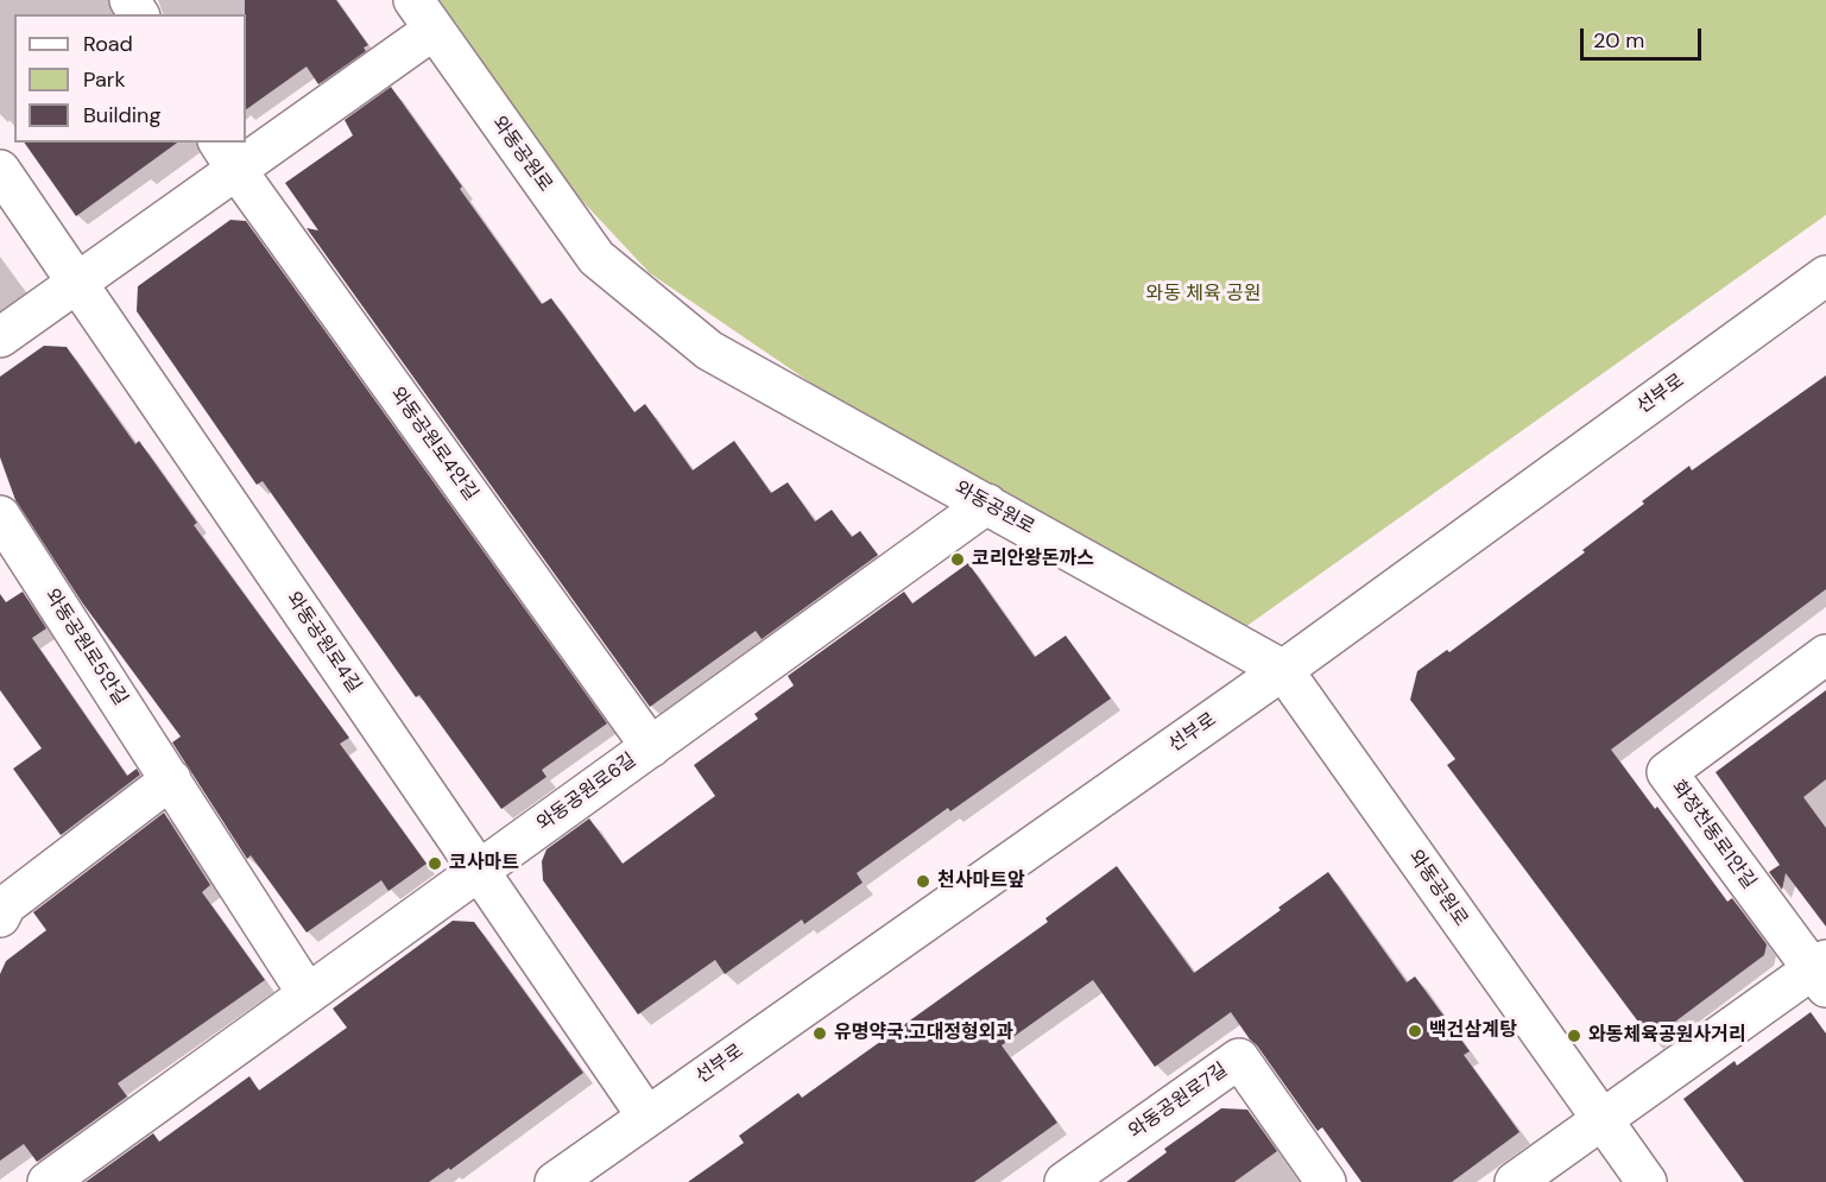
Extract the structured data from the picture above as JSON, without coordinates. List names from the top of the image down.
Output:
{
  "streets": {
    "street": [
      "와동공원로",
      "선부로",
      "와동공원로4안길",
      "와동공원로4길",
      "와동공원로5안길",
      "와동공원로6길",
      "화정천동로1안길",
      "와동공원로7길"
    ]
  },
  "crossings": [
    ["와동공원로", "선부로"],
    ["와동공원로", "와동공원로6길"],
    ["선부로", "와동공원로4길"],
    ["와동공원로4안길", "와동공원로6길"],
    ["와동공원로4길", "와동공원로6길"],
    ["와동공원로5안길", "와동공원로6길"]
  ],
  "parks": ["와동 체육 공원"],
  "places": [
    "코리안왕돈까스",
    "코사마트",
    "천사마트앞",
    "백건삼계탕",
    "유명약국.고대정형외과",
    "와동체육공원사거리"
  ],
  "legend": ["Road", "Park", "Building"],
  "scale_bar": "20 m"
}
